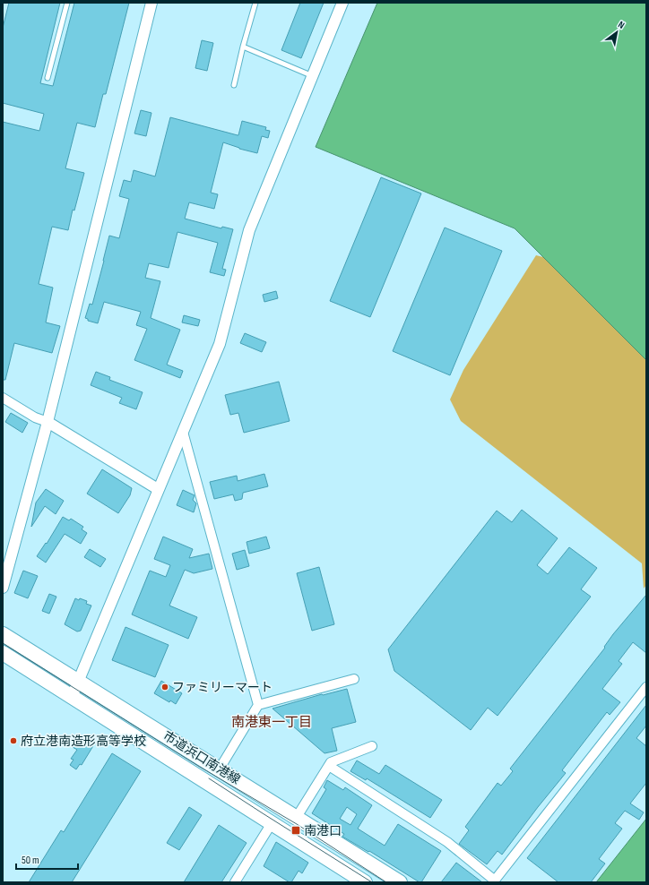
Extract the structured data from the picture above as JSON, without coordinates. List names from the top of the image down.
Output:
{
  "streets": {
    "main road": ["市道浜口南港線"]
  },
  "districts": ["南港東一丁目"],
  "places": {
    "other": ["ファミリーマート", "府立港南造形高等学校"],
    "transit": ["南港口"]
  },
  "scale_bar": "50 m",
  "north": "top right"
}
